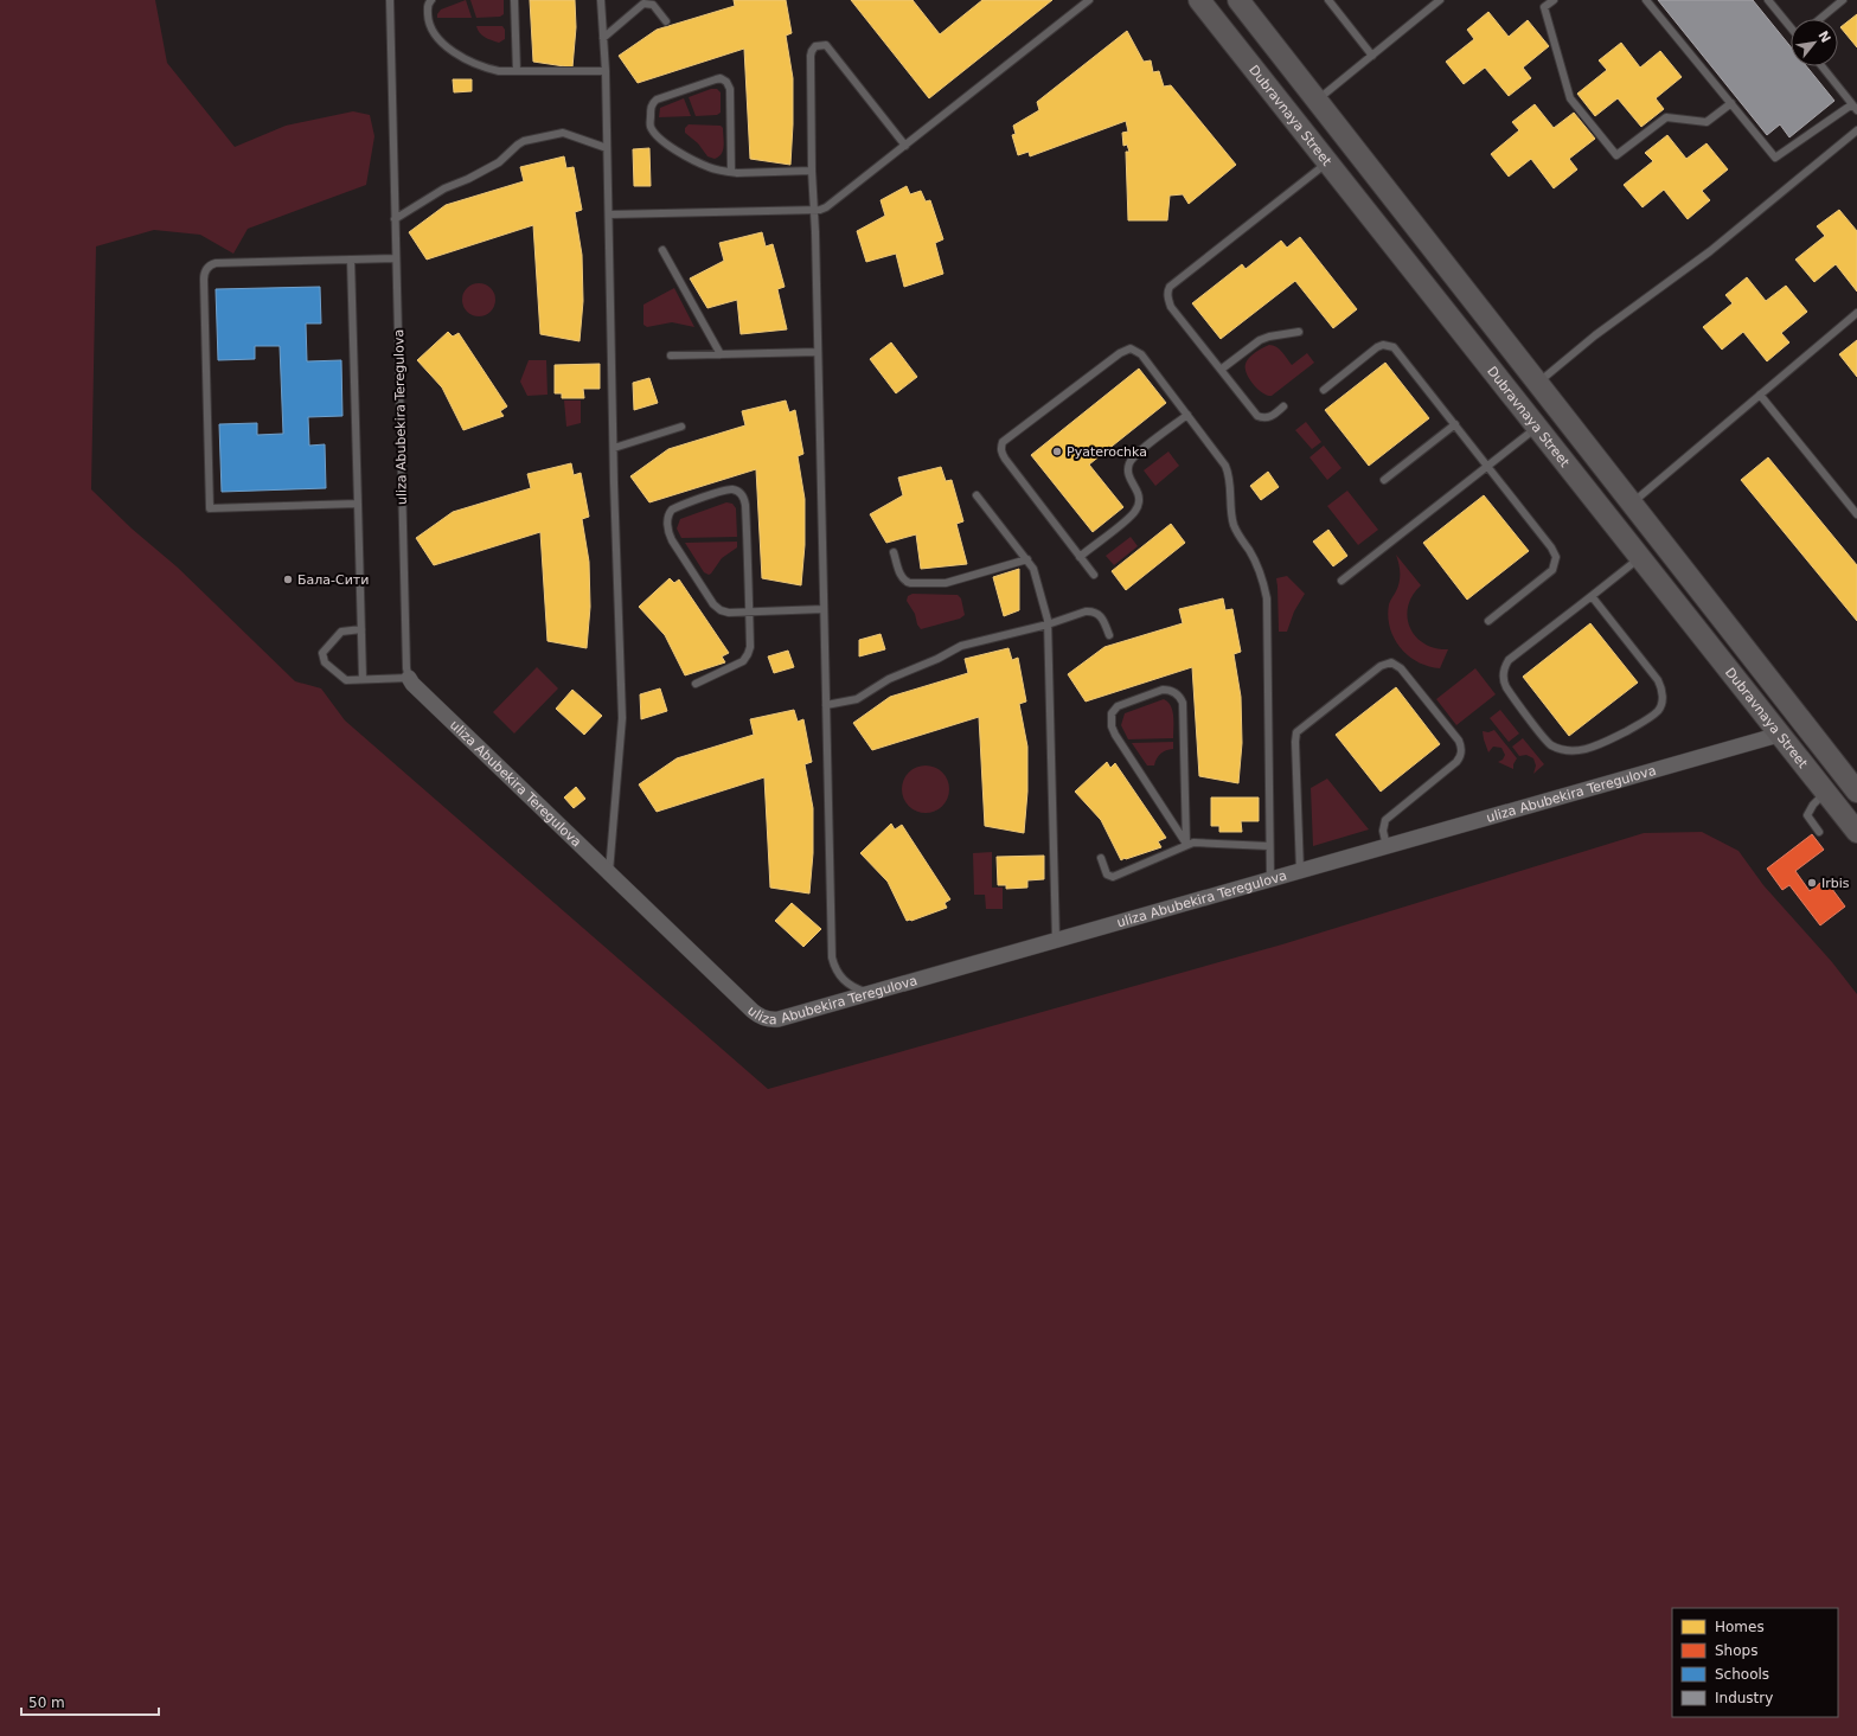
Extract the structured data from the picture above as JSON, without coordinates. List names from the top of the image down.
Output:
{
  "streets": {
    "street": ["Dubravnaya Street", "uliza Abubekira Teregulova"]
  },
  "crossings": [
    ["Dubravnaya Street", "uliza Abubekira Teregulova"]
  ],
  "places": ["Pyaterochka", "Бала-Сити", "Irbis"],
  "legend": [
    "Homes",
    "Shops",
    "Schools",
    "Industry"
  ],
  "scale_bar": "50 m",
  "north": "top right"
}
